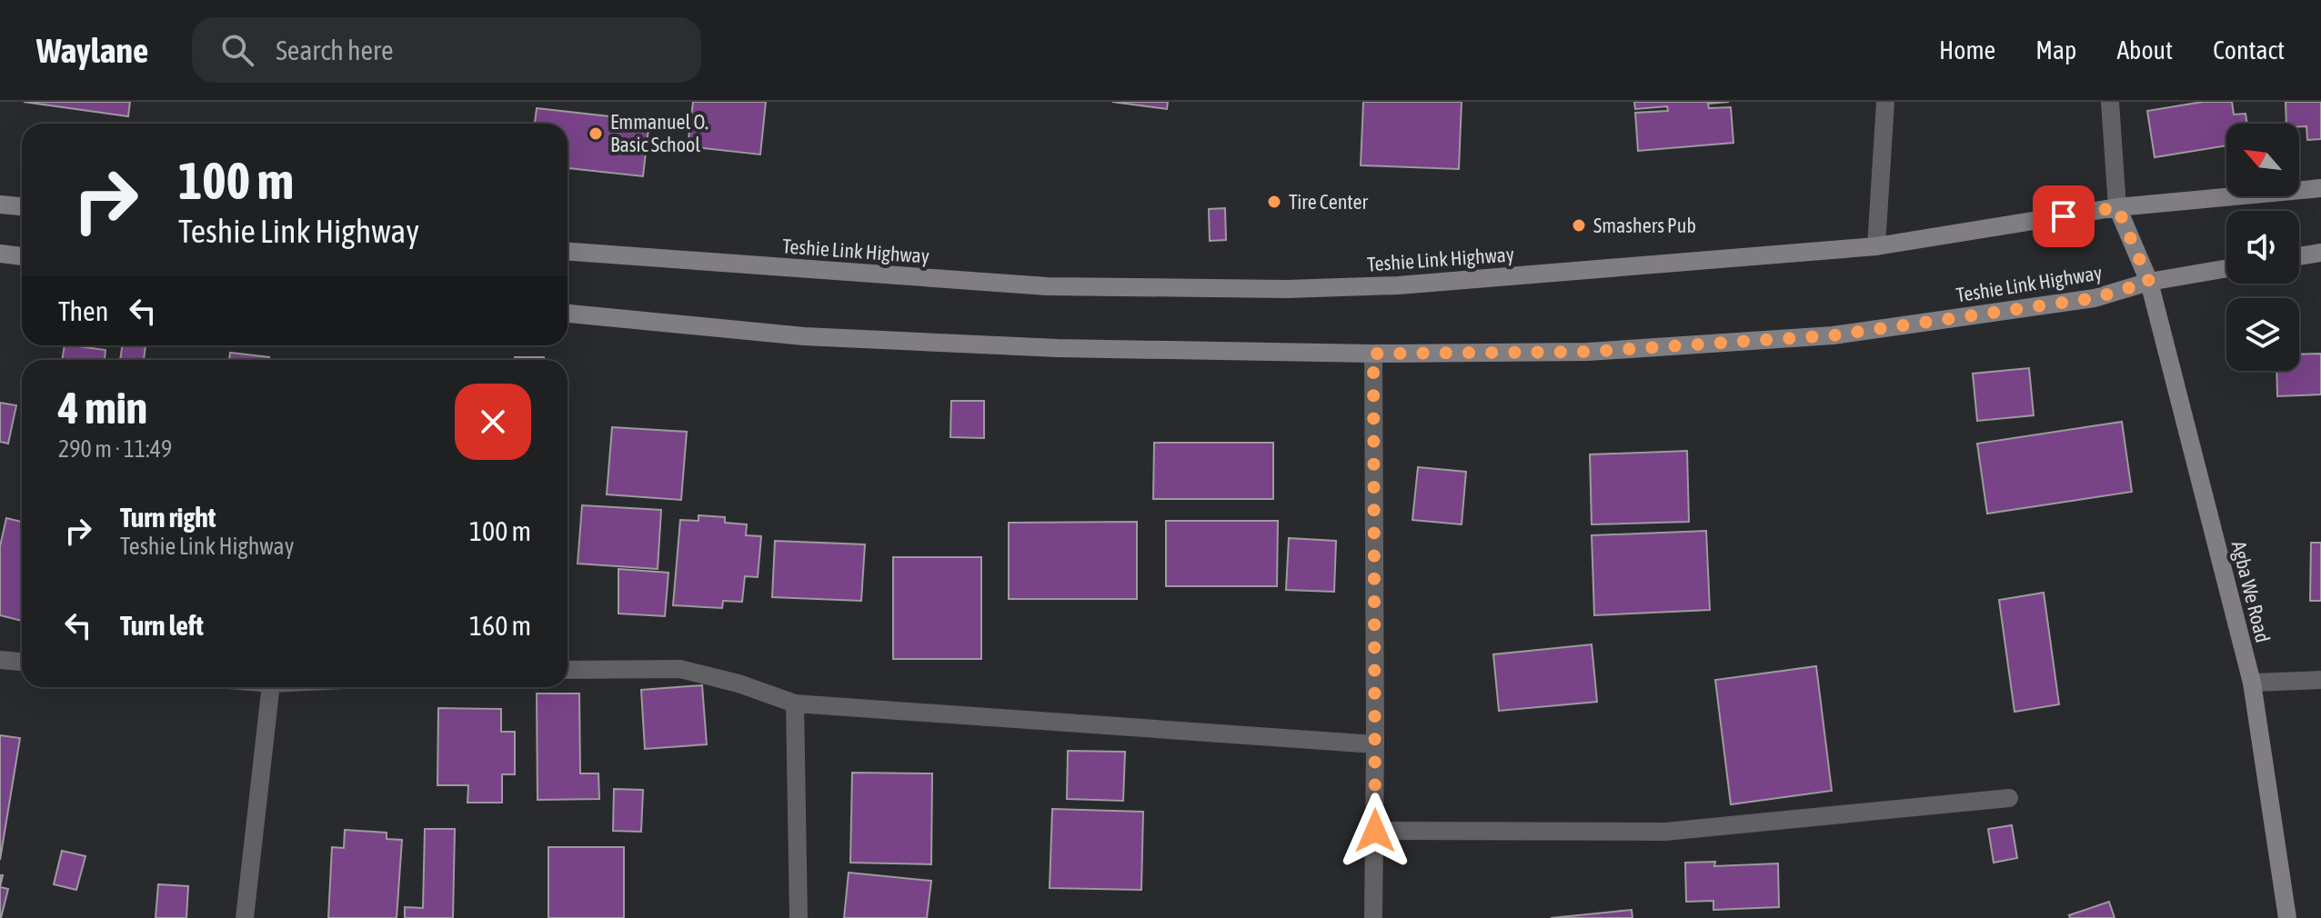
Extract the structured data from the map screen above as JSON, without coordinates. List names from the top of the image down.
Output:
{
  "streets": {
    "main road": ["Teshie Link Highway", "Agba We Road"]
  },
  "crossings": [
    ["Teshie Link Highway", "Agba We Road"]
  ],
  "places": ["Emmanuel O. Basic School", "Tire Center", "Smashers Pub"],
  "north": "top left",
  "page": {
    "header": "Waylane",
    "search": "Search here",
    "nav": [
      "Home",
      "Map",
      "About",
      "Contact"
    ],
    "turn": ["100 m", "Teshie Link Highway"],
    "then": "Then",
    "heading": ["4 min", "290 m · 11:49"],
    "list": [
      {
        "name": "Turn right",
        "note": "Teshie Link Highway",
        "value": "100 m"
      },
      {
        "name": "Turn left",
        "value": "160 m"
      }
    ]
  }
}
